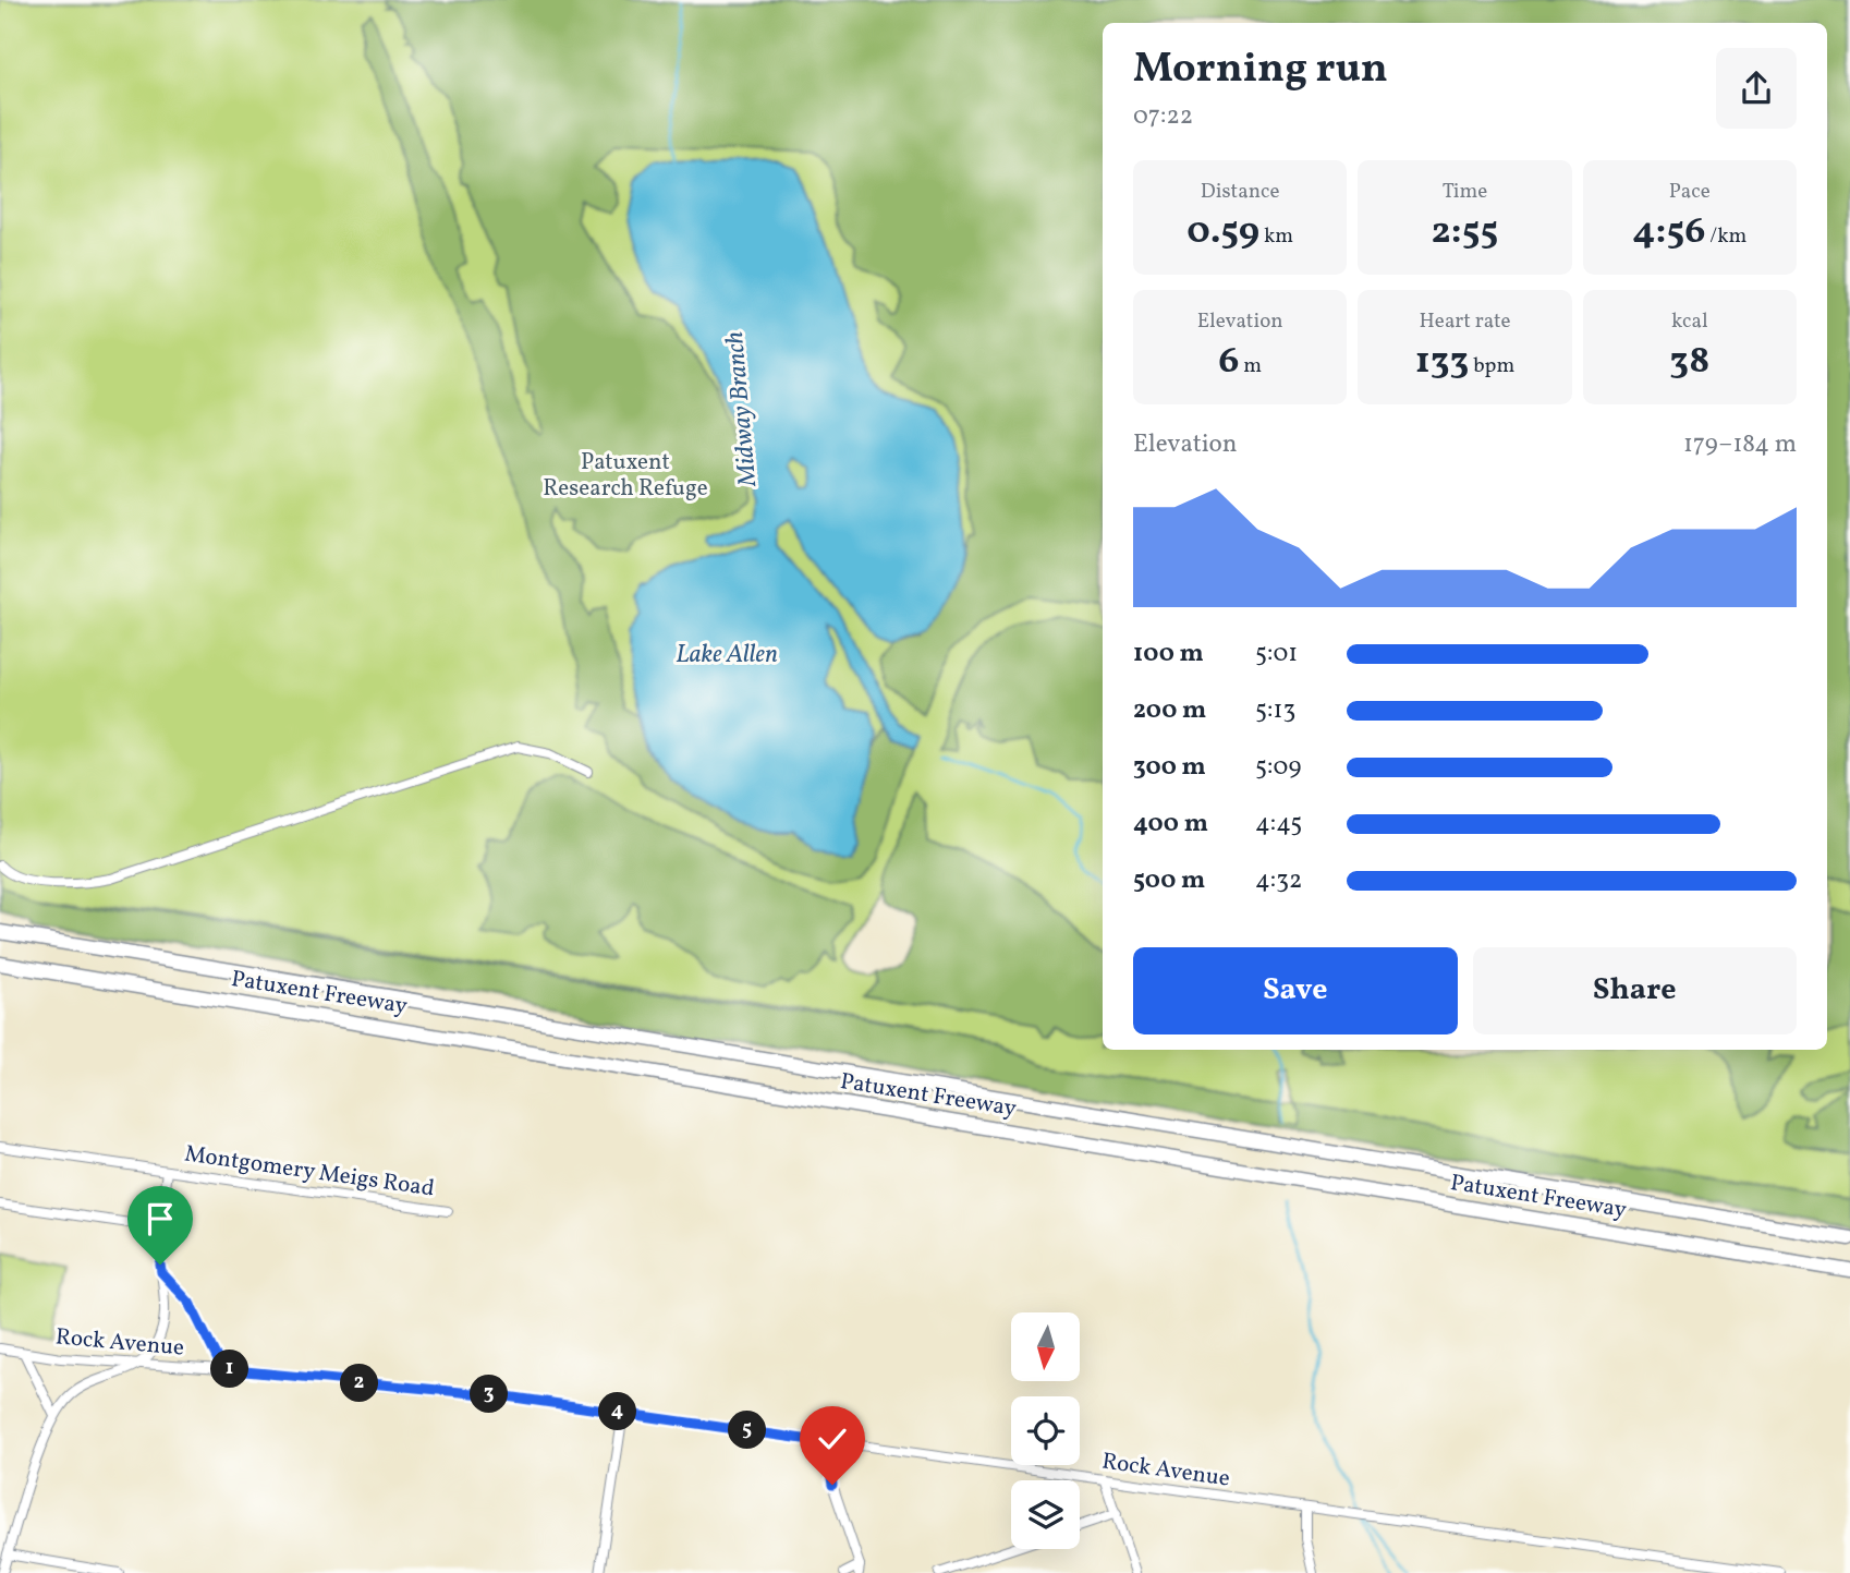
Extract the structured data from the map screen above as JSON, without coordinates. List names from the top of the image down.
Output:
{
  "streets": {
    "highway": ["Patuxent Freeway"],
    "street": ["Montgomery Meigs Road", "Rock Avenue"]
  },
  "crossings": [
    ["Montgomery Meigs Road", "Rock Avenue"]
  ],
  "water": ["Midway Branch", "Lake Allen"],
  "parks": ["Patuxent Research Refuge"],
  "north": "bottom",
  "page": {
    "heading": ["Morning run", "07:22"],
    "stats": [
      ["Distance", "0.59 km"],
      ["Time", "2:55"],
      ["Pace", "4:56 /km"],
      ["Elevation", "6 m"],
      ["Heart rate", "133 bpm"],
      ["kcal", "38"]
    ],
    "chart": ["Elevation", "179–184 m"],
    "list": [
      {
        "name": "100 m",
        "note": "5:01"
      },
      {
        "name": "200 m",
        "note": "5:13"
      },
      {
        "name": "300 m",
        "note": "5:09"
      },
      {
        "name": "400 m",
        "note": "4:45"
      },
      {
        "name": "500 m",
        "note": "4:32"
      }
    ],
    "buttons": ["Save", "Share"],
    "pins": [
      "1",
      "2",
      "3",
      "4",
      "5"
    ]
  }
}
